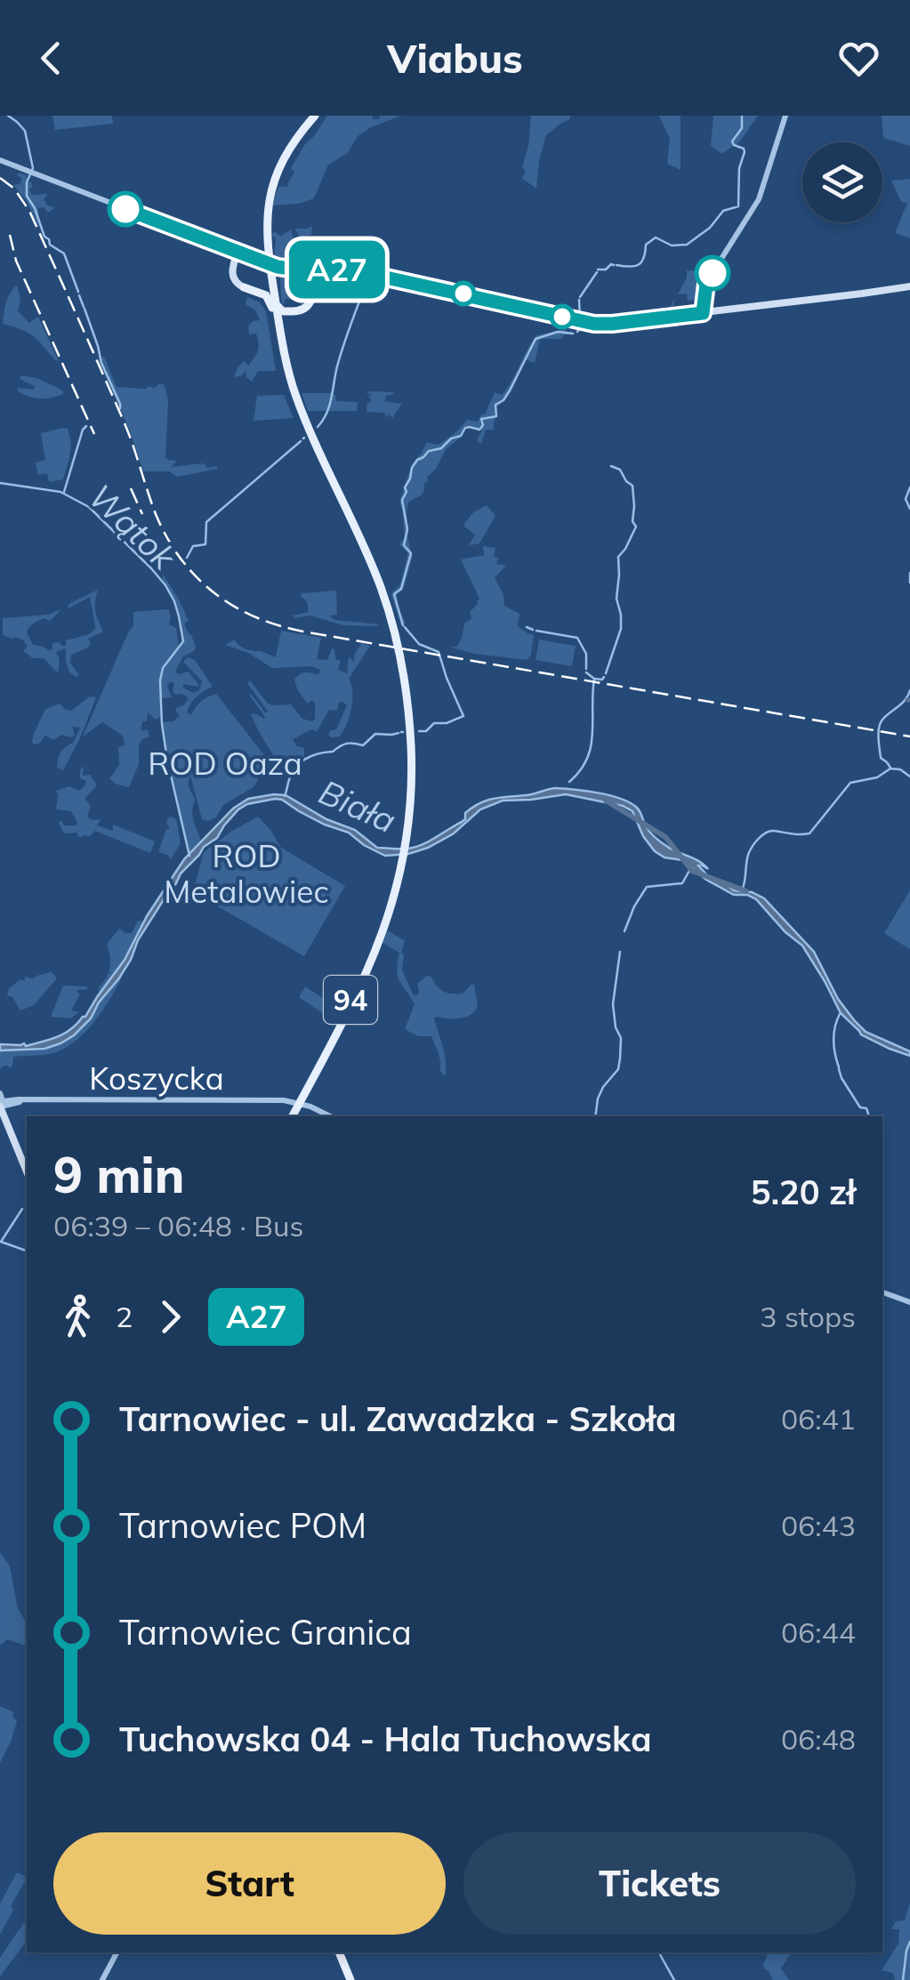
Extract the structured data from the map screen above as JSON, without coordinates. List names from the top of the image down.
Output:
{
  "streets": {
    "main road": ["94"],
    "street": ["Koszycka"]
  },
  "water": ["Wątok", "Biała"],
  "parks": ["ROD Oaza", "ROD Metalowiec"],
  "lines": ["bus line A27"],
  "page": {
    "header": "Viabus",
    "on_map": "A27",
    "heading": ["9 min", "06:39 – 06:48 · Bus", "5.20 zł"],
    "legs": ["2", "A27", "3 stops"],
    "list": [
      {
        "name": "Tarnowiec - ul. Zawadzka - Szkoła",
        "value": "06:41"
      },
      {
        "name": "Tarnowiec POM",
        "value": "06:43"
      },
      {
        "name": "Tarnowiec Granica",
        "value": "06:44"
      },
      {
        "name": "Tuchowska 04 - Hala Tuchowska",
        "value": "06:48"
      }
    ],
    "buttons": ["Start", "Tickets"]
  }
}
